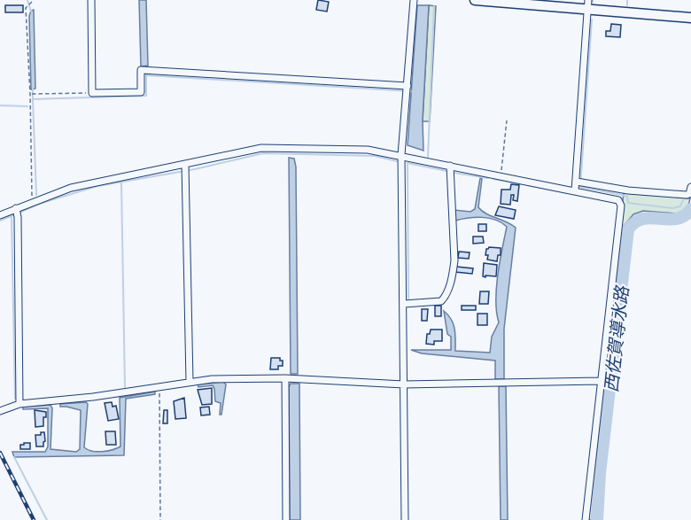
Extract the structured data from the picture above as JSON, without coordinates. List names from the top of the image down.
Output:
{
  "water": ["西佐賀導水路"]
}
